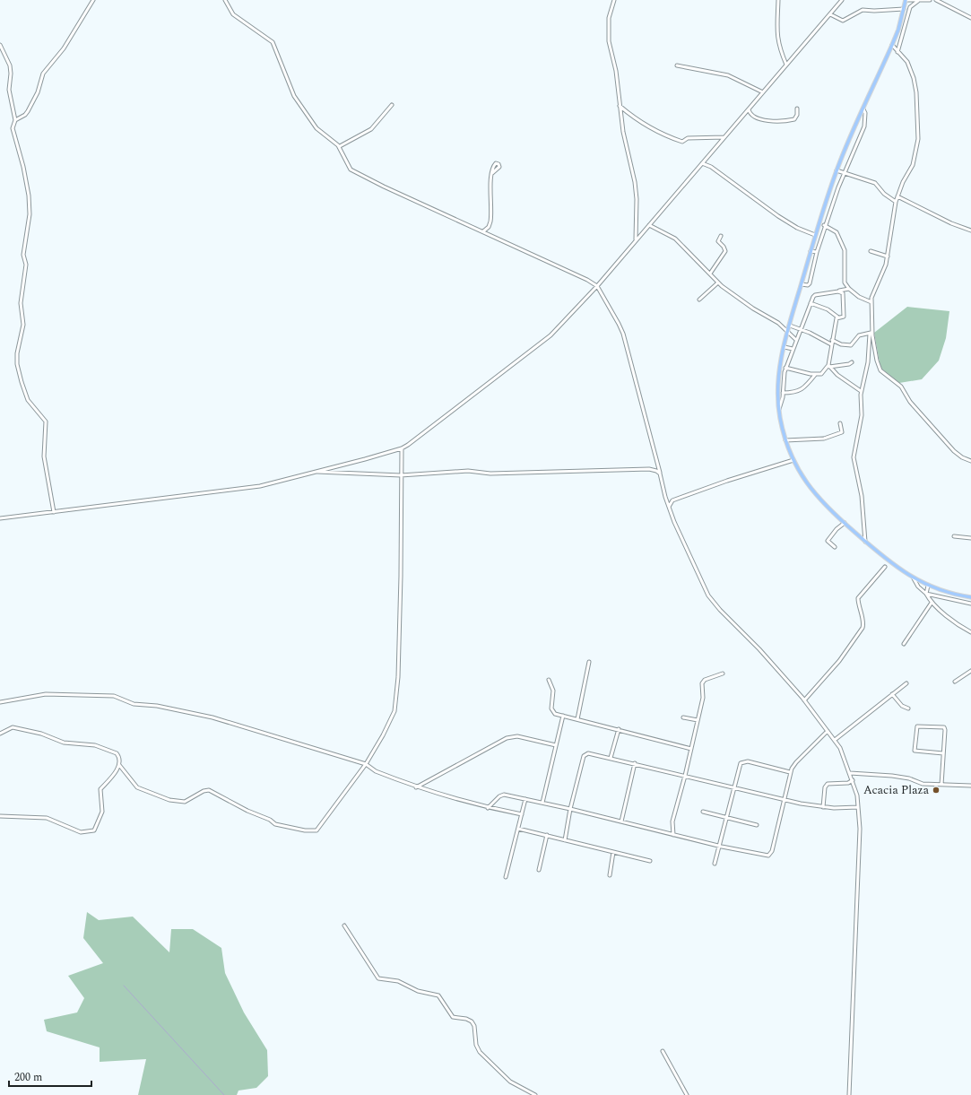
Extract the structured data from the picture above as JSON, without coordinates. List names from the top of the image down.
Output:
{
  "places": ["Acacia Plaza"],
  "scale_bar": "200 m"
}
